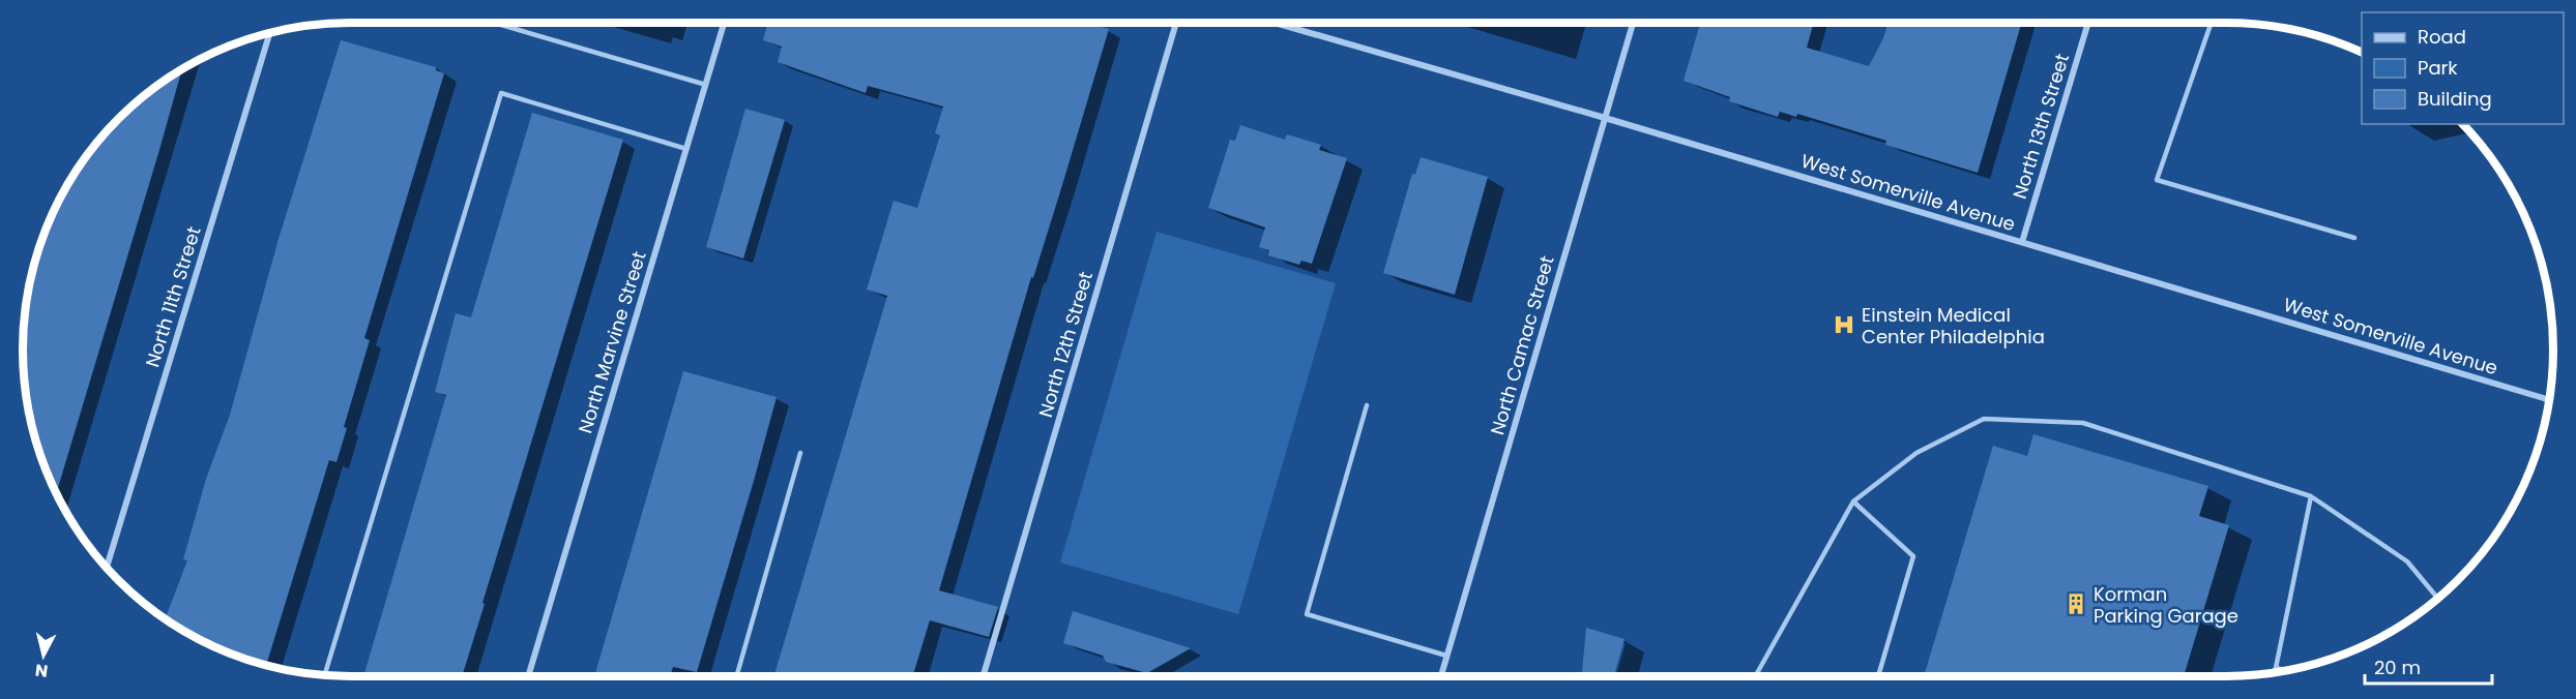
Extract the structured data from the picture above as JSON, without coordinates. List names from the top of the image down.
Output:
{
  "streets": {
    "street": [
      "North 13th Street",
      "West Somerville Avenue",
      "North 11th Street",
      "North Marvine Street",
      "North 12th Street",
      "North Camac Street"
    ]
  },
  "crossings": [
    ["North 13th Street", "West Somerville Avenue"],
    ["West Somerville Avenue", "North Camac Street"]
  ],
  "places": {
    "hospital": ["Einstein Medical Center Philadelphia"],
    "building": ["Korman Parking Garage"]
  },
  "legend": ["Road", "Park", "Building"],
  "scale_bar": "20 m",
  "north": "bottom"
}
